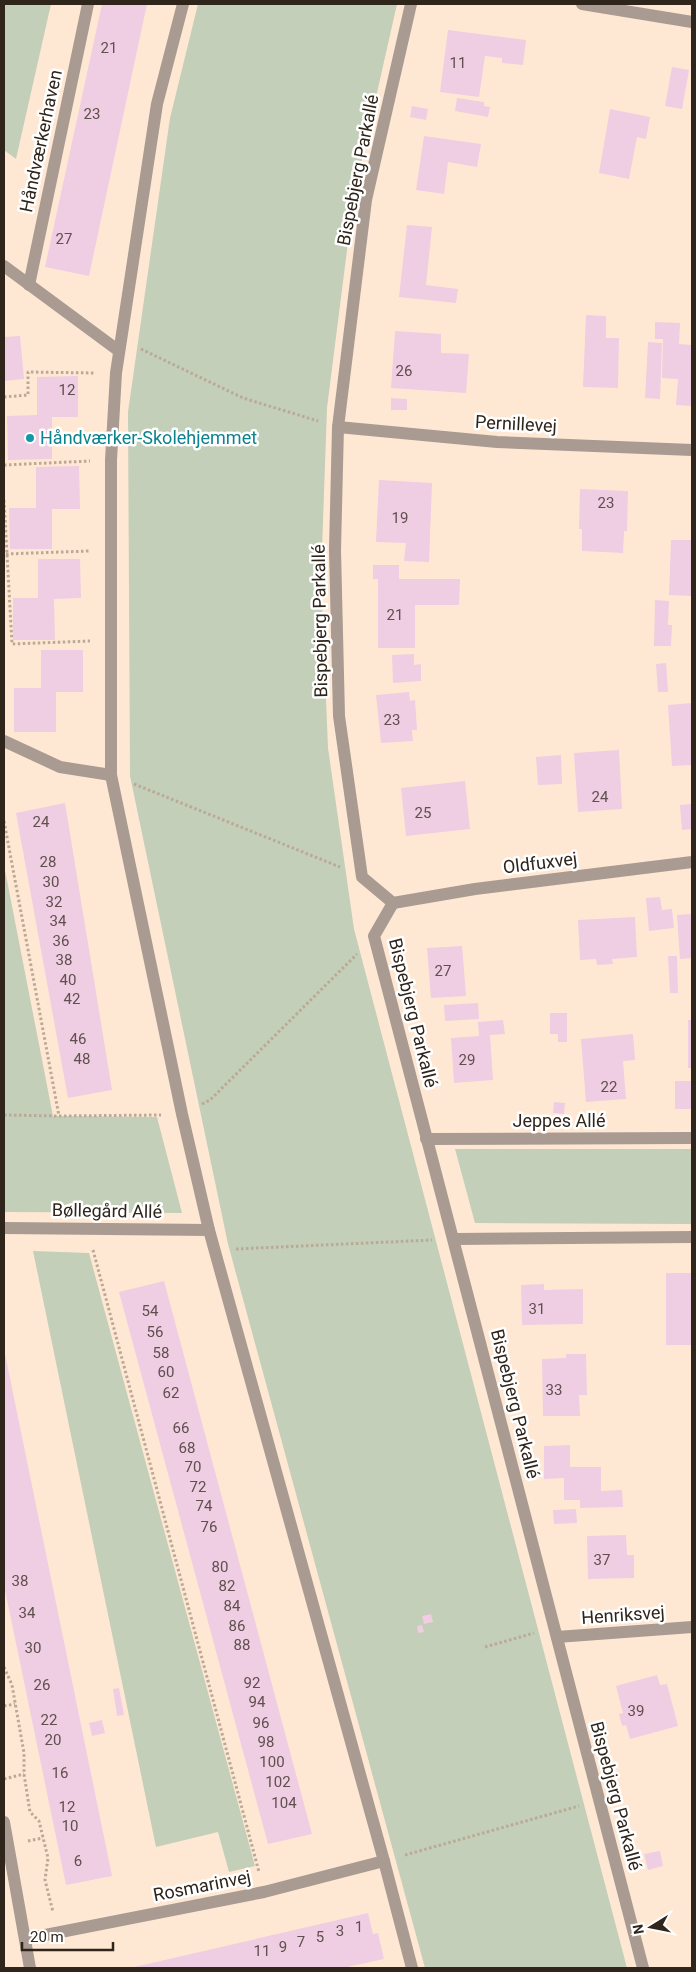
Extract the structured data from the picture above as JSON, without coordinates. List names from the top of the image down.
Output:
{
  "streets": {
    "street": [
      "Håndværkerhaven",
      "Bispebjerg Parkallé",
      "Pernillevej",
      "Oldfuxvej",
      "Jeppes Allé",
      "Bøllegård Allé",
      "Henriksvej",
      "Rosmarinvej"
    ]
  },
  "crossings": [
    ["Bispebjerg Parkallé", "Pernillevej"],
    ["Bispebjerg Parkallé", "Oldfuxvej"],
    ["Bispebjerg Parkallé", "Jeppes Allé"],
    ["Bispebjerg Parkallé", "Henriksvej"]
  ],
  "places": ["Håndværker-Skolehjemmet"],
  "house_numbers": [
    "21",
    "11",
    "23",
    "27",
    "26",
    "12",
    "23",
    "19",
    "21",
    "23",
    "24",
    "25",
    "24",
    "28",
    "30",
    "32",
    "34",
    "36",
    "38",
    "27",
    "40",
    "42",
    "46",
    "48",
    "29",
    "22",
    "31",
    "54",
    "56",
    "58",
    "60",
    "33",
    "62",
    "66",
    "68",
    "70",
    "72",
    "74",
    "76",
    "37",
    "80",
    "38",
    "82",
    "84",
    "34",
    "86",
    "88",
    "30",
    "92",
    "26",
    "94",
    "39",
    "22",
    "96",
    "20",
    "98",
    "100",
    "16",
    "102",
    "104",
    "12",
    "10",
    "6",
    "1",
    "3",
    "5",
    "7",
    "9",
    "11"
  ],
  "scale_bar": "20 m",
  "north": "left"
}
